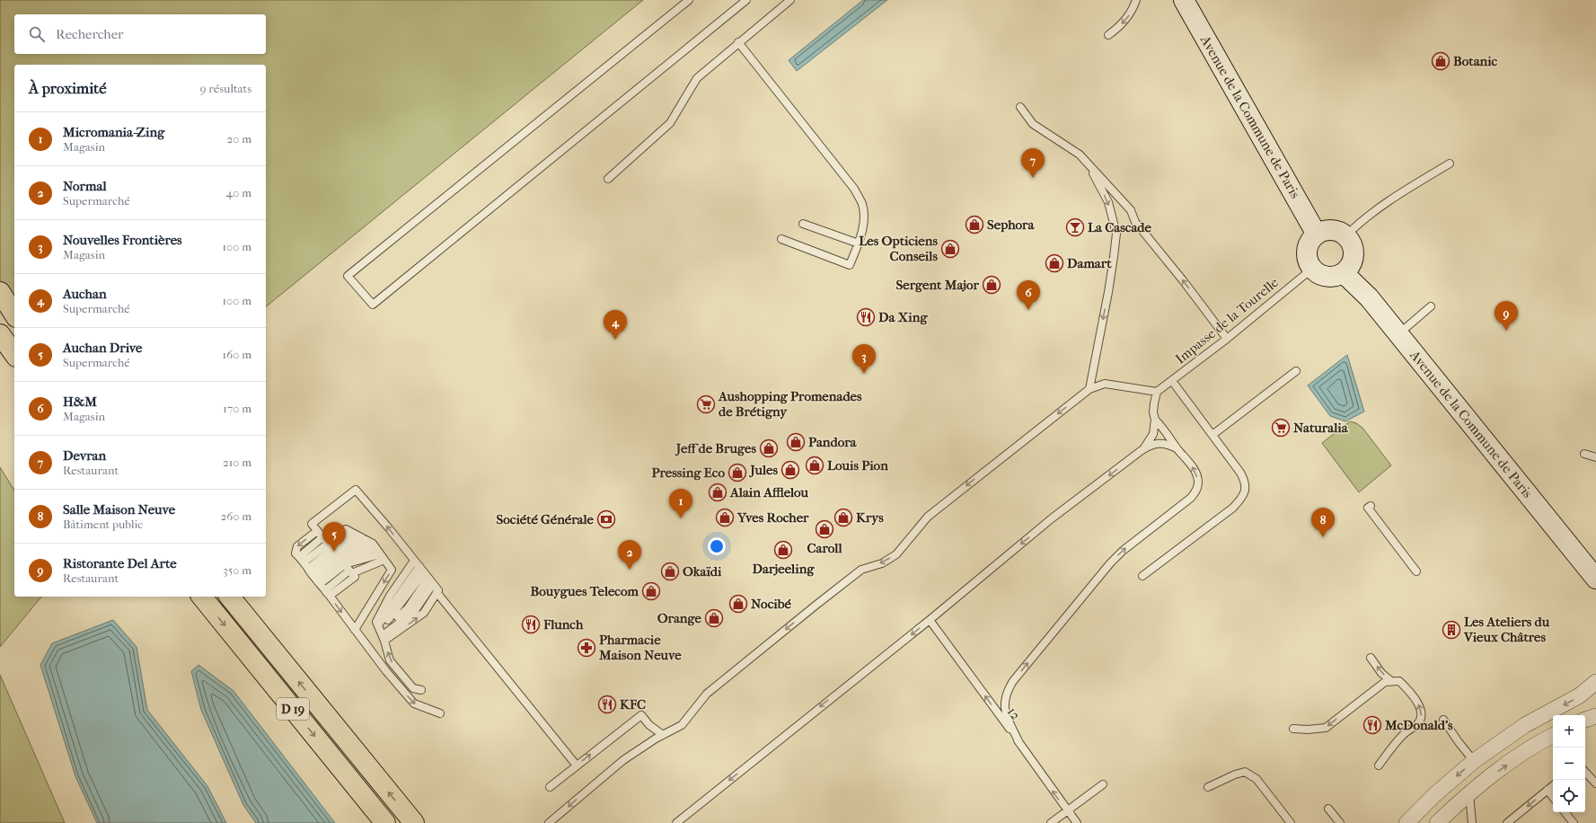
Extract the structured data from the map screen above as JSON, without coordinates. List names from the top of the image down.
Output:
{
  "streets": {
    "main road": ["D 19"],
    "street": ["Avenue de la Commune de Paris"],
    "lane": ["Impasse de la Tourelle", "12"]
  },
  "crossings": [
    ["Avenue de la Commune de Paris", "Impasse de la Tourelle"]
  ],
  "one_way": ["12"],
  "places": {
    "shop": [
      "Botanic",
      "Sephora",
      "Les Opticiens Conseils",
      "Damart",
      "Sergent Major",
      "Pandora",
      "Jeff de Bruges",
      "Louis Pion",
      "Jules",
      "Pressing Eco",
      "Alain Afflelou",
      "Yves Rocher",
      "Krys",
      "Caroll",
      "Darjeeling",
      "Okaïdi",
      "Bouygues Telecom",
      "Nocibé",
      "Orange"
    ],
    "bar": ["La Cascade"],
    "restaurant": [
      "Da Xing",
      "Flunch",
      "KFC",
      "McDonald's"
    ],
    "supermarket": ["Aushopping Promenades de Brétigny", "Naturalia"],
    "bank": ["Société Générale"],
    "building": ["Les Ateliers du Vieux Châtres"],
    "pharmacy": ["Pharmacie Maison Neuve"]
  },
  "page": {
    "search": "Rechercher",
    "heading": ["À proximité", "9 résultats"],
    "list": [
      {
        "mark": "1",
        "name": "Micromania-Zing",
        "note": "Magasin",
        "value": "20 m"
      },
      {
        "mark": "2",
        "name": "Normal",
        "note": "Supermarché",
        "value": "40 m"
      },
      {
        "mark": "3",
        "name": "Nouvelles Frontières",
        "note": "Magasin",
        "value": "100 m"
      },
      {
        "mark": "4",
        "name": "Auchan",
        "note": "Supermarché",
        "value": "100 m"
      },
      {
        "mark": "5",
        "name": "Auchan Drive",
        "note": "Supermarché",
        "value": "160 m"
      },
      {
        "mark": "6",
        "name": "H&M",
        "note": "Magasin",
        "value": "170 m"
      },
      {
        "mark": "7",
        "name": "Devran",
        "note": "Restaurant",
        "value": "210 m"
      },
      {
        "mark": "8",
        "name": "Salle Maison Neuve",
        "note": "Bâtiment public",
        "value": "260 m"
      },
      {
        "mark": "9",
        "name": "Ristorante Del Arte",
        "note": "Restaurant",
        "value": "350 m"
      }
    ],
    "pins": [
      "7",
      "6",
      "9",
      "4",
      "3",
      "1",
      "8",
      "5",
      "2"
    ],
    "map_buttons": ["+", "−"]
  }
}
